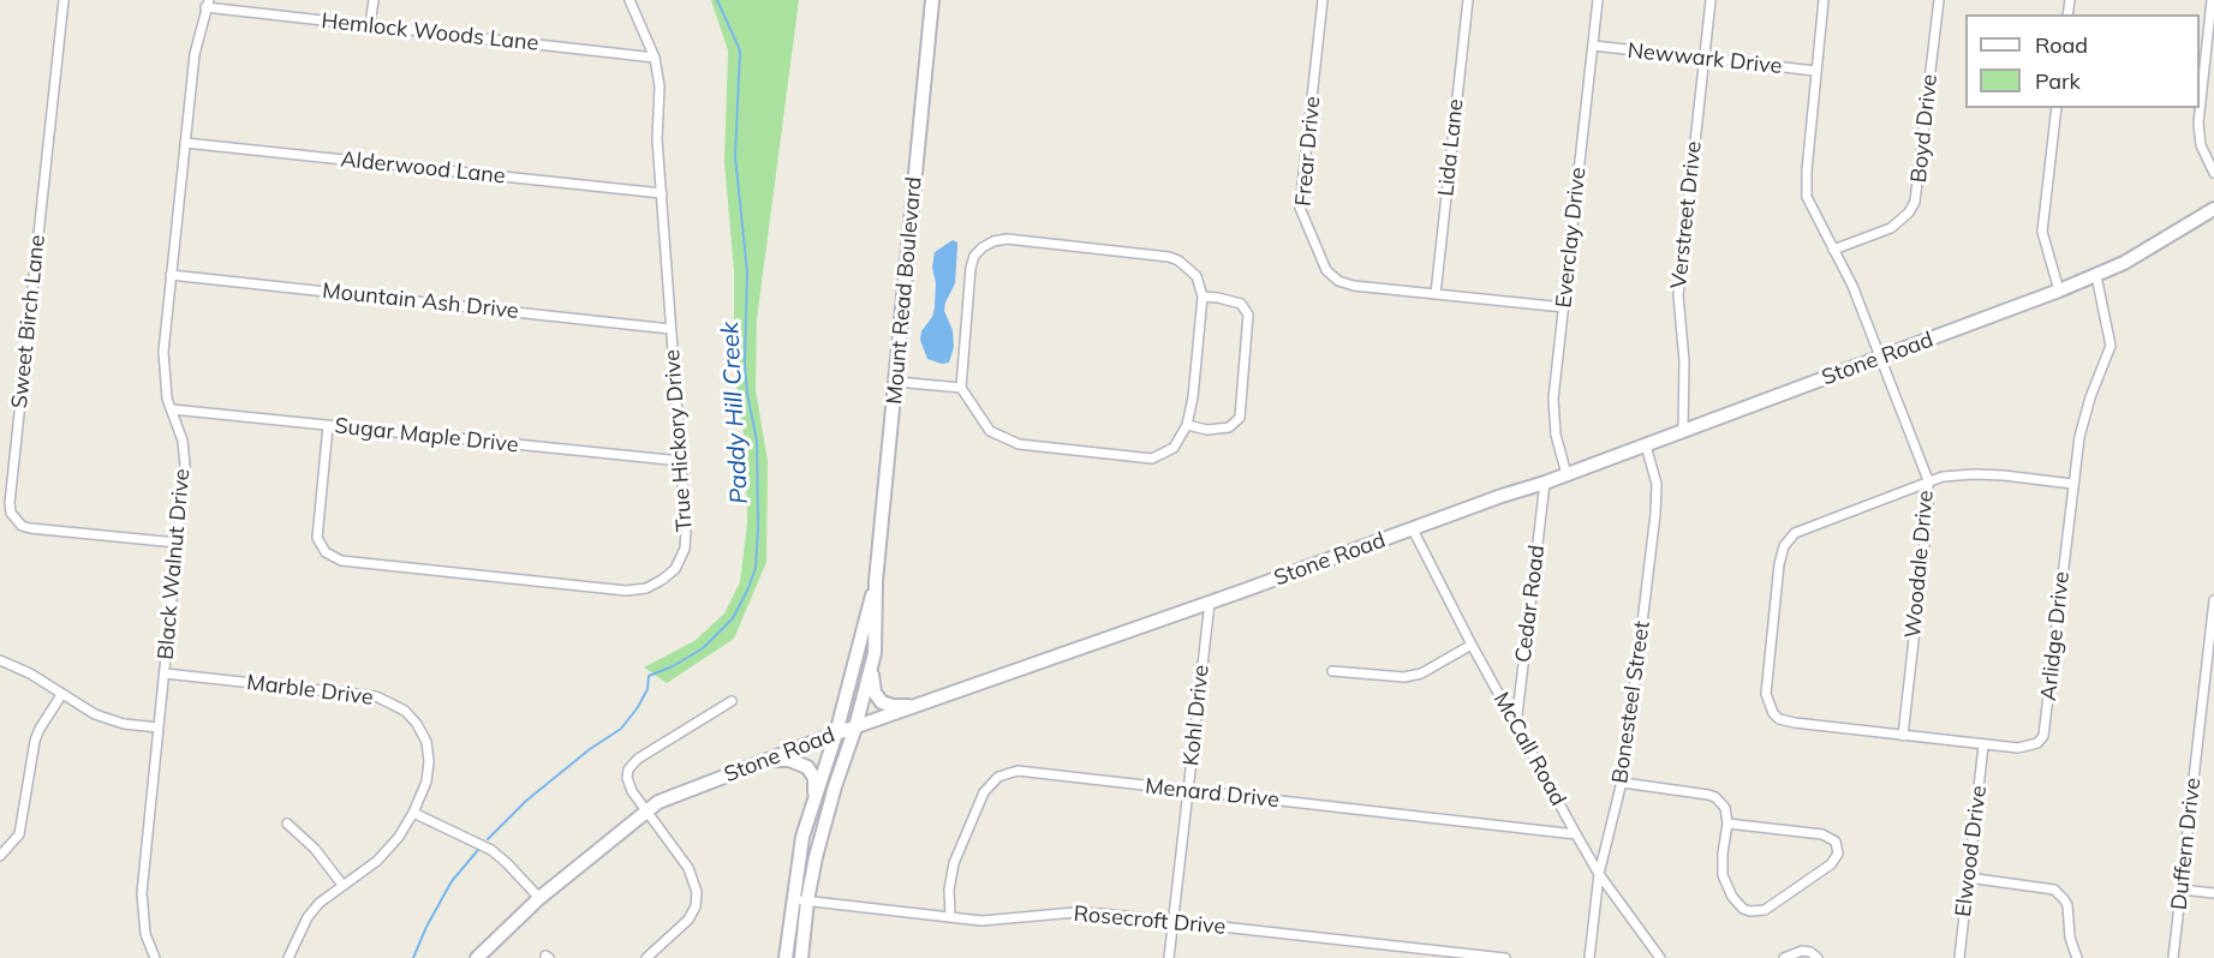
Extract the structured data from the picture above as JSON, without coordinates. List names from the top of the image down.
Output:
{
  "streets": {
    "street": [
      "Hemlock Woods Lane",
      "Newwark Drive",
      "Boyd Drive",
      "Lida Lane",
      "Frear Drive",
      "Alderwood Lane",
      "Verstreet Drive",
      "Everclay Drive",
      "Mount Read Boulevard",
      "Mountain Ash Drive",
      "Sweet Birch Lane",
      "Stone Road",
      "Sugar Maple Drive",
      "True Hickory Drive",
      "Black Walnut Drive",
      "Woodale Drive",
      "Cedar Road",
      "Arlidge Drive",
      "Marble Drive",
      "Bonesteel Street",
      "Kohl Drive",
      "McCall Road",
      "Menard Drive",
      "Duffern Drive",
      "Elwood Drive",
      "Rosecroft Drive"
    ]
  },
  "crossings": [
    ["Hemlock Woods Lane", "True Hickory Drive"],
    ["Hemlock Woods Lane", "Black Walnut Drive"],
    ["Newwark Drive", "Verstreet Drive"],
    ["Newwark Drive", "Everclay Drive"],
    ["Newwark Drive", "Woodale Drive"],
    ["Boyd Drive", "Woodale Drive"],
    ["Lida Lane", "Frear Drive"],
    ["Frear Drive", "Everclay Drive"],
    ["Alderwood Lane", "True Hickory Drive"],
    ["Alderwood Lane", "Black Walnut Drive"],
    ["Verstreet Drive", "Stone Road"],
    ["Everclay Drive", "Stone Road"],
    ["Mount Read Boulevard", "Stone Road"],
    ["Mount Read Boulevard", "Rosecroft Drive"],
    ["Mountain Ash Drive", "True Hickory Drive"],
    ["Mountain Ash Drive", "Black Walnut Drive"],
    ["Sweet Birch Lane", "Black Walnut Drive"],
    ["Stone Road", "Woodale Drive"],
    ["Stone Road", "Cedar Road"],
    ["Stone Road", "Arlidge Drive"],
    ["Stone Road", "Bonesteel Street"],
    ["Stone Road", "Kohl Drive"],
    ["Stone Road", "McCall Road"],
    ["Sugar Maple Drive", "True Hickory Drive"],
    ["Sugar Maple Drive", "Black Walnut Drive"],
    ["Black Walnut Drive", "Marble Drive"],
    ["Woodale Drive", "Arlidge Drive"],
    ["Cedar Road", "McCall Road"],
    ["Arlidge Drive", "Elwood Drive"],
    ["Bonesteel Street", "McCall Road"],
    ["Kohl Drive", "Menard Drive"],
    ["Kohl Drive", "Rosecroft Drive"],
    ["McCall Road", "Menard Drive"],
    ["Menard Drive", "Rosecroft Drive"]
  ],
  "water": ["Paddy Hill Creek"],
  "legend": ["Road", "Park"]
}
